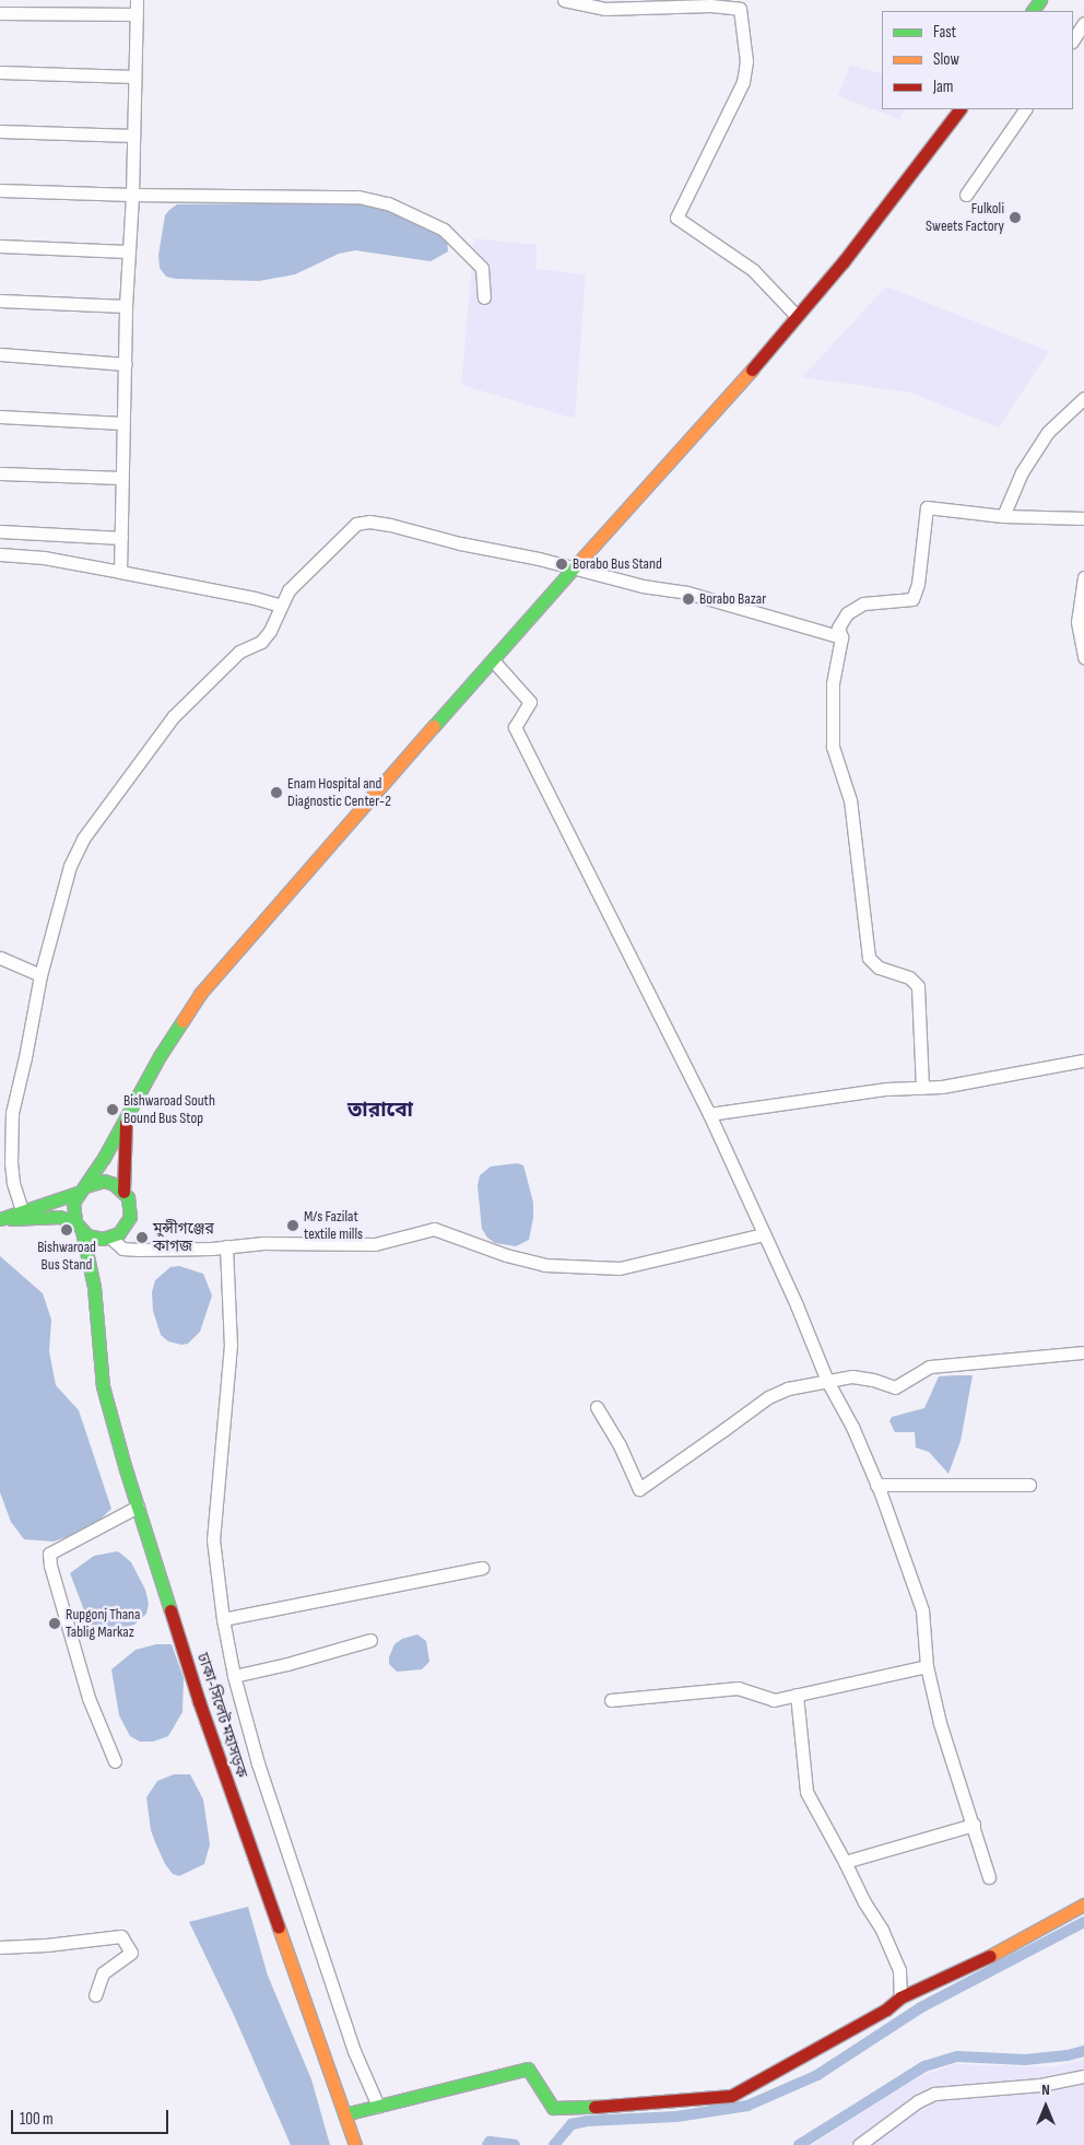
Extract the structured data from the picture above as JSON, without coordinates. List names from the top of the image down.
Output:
{
  "streets": {
    "main road": ["ঢাকা-সিলেট মহাসড়ক"]
  },
  "districts": ["তারাবো"],
  "places": [
    "Fulkoli Sweets Factory",
    "Borabo Bus Stand",
    "Borabo Bazar",
    "Enam Hospital and Diagnostic Center-2",
    "Bishwaroad South Bound Bus Stop",
    "M/s Fazilat textile mills",
    "Bishwaroad Bus Stand",
    "মুন্সীগঞ্জের কাগজ",
    "Rupgonj Thana Tablig Markaz"
  ],
  "legend": ["Fast", "Slow", "Jam"],
  "scale_bar": "100 m",
  "north": "top"
}
